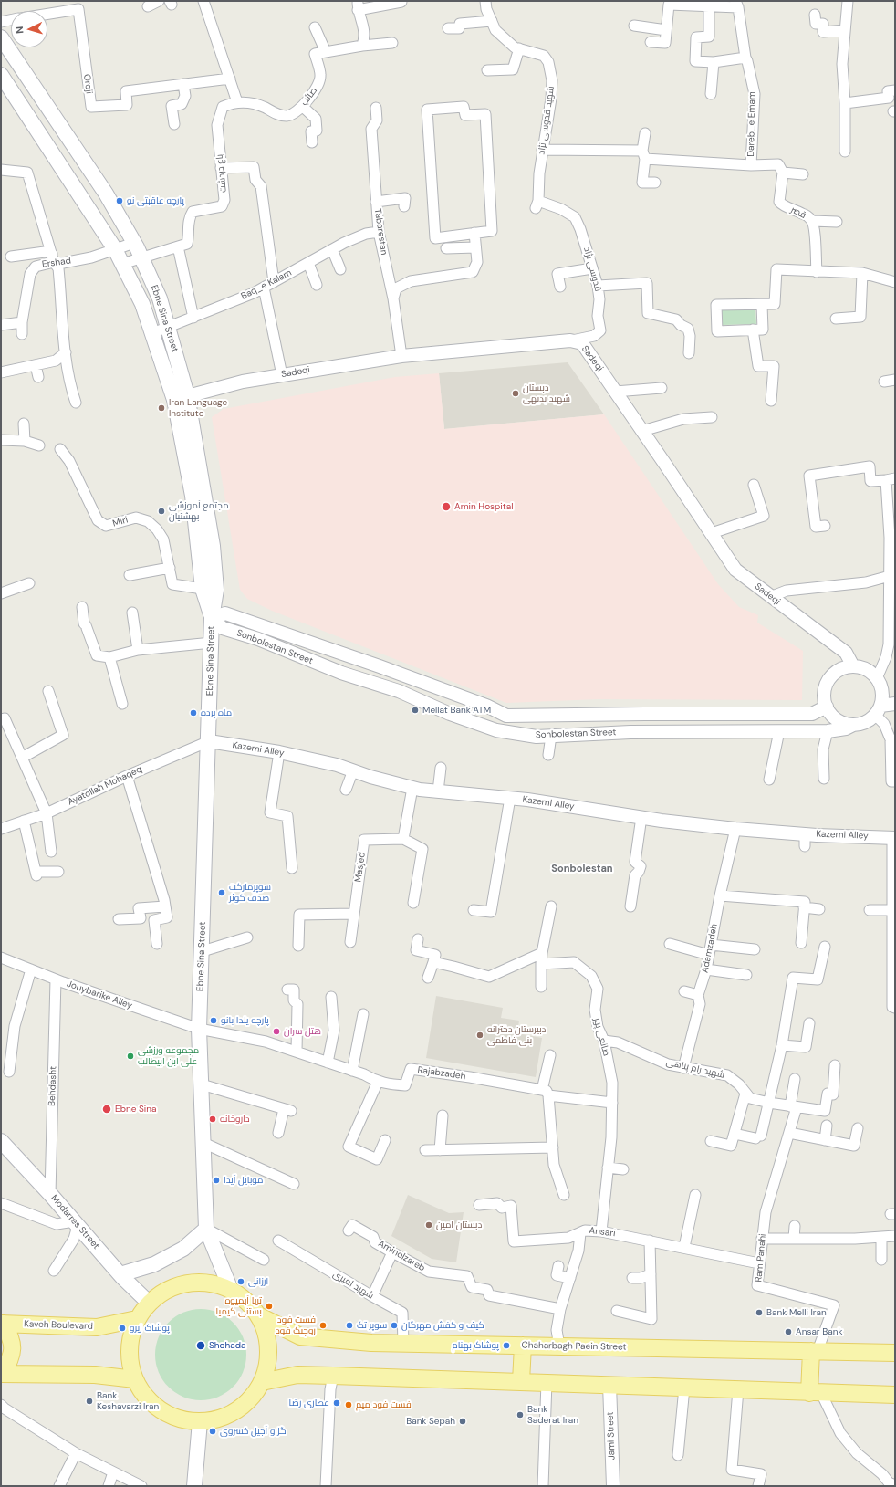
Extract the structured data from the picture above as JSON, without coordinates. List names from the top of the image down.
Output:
{
  "streets": {
    "main road": [
      "Ebne Sina Street",
      "Modarres Street",
      "Kaveh Boulevard",
      "Chaharbagh Paein Street"
    ],
    "street": [
      "Oroji",
      "صائب",
      "شهید قدوسی نژاد",
      "Dareb_e Emam",
      "باغ دردشت",
      "قصر",
      "Tabarestan",
      "Ershad",
      "قدوسی نژاد",
      "Baq_e Kalam",
      "Sadeqi",
      "Miri",
      "Sonbolestan Street",
      "Kazemi Alley",
      "Ayatollah Mohaqeq",
      "Masjed",
      "Adamzadeh",
      "Jouybarike Alley",
      "صانعی پور",
      "شهید رام پناهی",
      "Rajabzadeh",
      "Behdasht",
      "Ansari",
      "Aminolzareb",
      "Ram Panahi",
      "شهید امیری",
      "Jami Street"
    ]
  },
  "crossings": [
    ["صائب", "باغ دردشت"],
    ["شهید قدوسی نژاد", "Dareb_e Emam"],
    ["شهید قدوسی نژاد", "قدوسی نژاد"],
    ["باغ دردشت", "Ebne Sina Street"],
    ["Tabarestan", "Baq_e Kalam"],
    ["Tabarestan", "Sadeqi"],
    ["Ershad", "Ebne Sina Street"],
    ["قدوسی نژاد", "Sadeqi"],
    ["Baq_e Kalam", "Ebne Sina Street"],
    ["Ebne Sina Street", "Sadeqi"],
    ["Ebne Sina Street", "Miri"],
    ["Ebne Sina Street", "Sonbolestan Street"],
    ["Ebne Sina Street", "Kazemi Alley"],
    ["Ebne Sina Street", "Ayatollah Mohaqeq"],
    ["Ebne Sina Street", "Jouybarike Alley"],
    ["Ebne Sina Street", "Rajabzadeh"],
    ["Sadeqi", "Sonbolestan Street"],
    ["Kazemi Alley", "Ayatollah Mohaqeq"],
    ["Kazemi Alley", "Adamzadeh"],
    ["Adamzadeh", "شهید رام پناهی"],
    ["Jouybarike Alley", "Rajabzadeh"],
    ["Jouybarike Alley", "Behdasht"],
    ["صانعی پور", "شهید رام پناهی"],
    ["صانعی پور", "Rajabzadeh"],
    ["صانعی پور", "Ansari"],
    ["شهید رام پناهی", "Ram Panahi"],
    ["Behdasht", "Modarres Street"],
    ["Ansari", "Ram Panahi"],
    ["Ram Panahi", "Chaharbagh Paein Street"],
    ["شهید امیری", "Chaharbagh Paein Street"]
  ],
  "districts": ["Sonbolestan"],
  "places": [
    "پارچه عاقبتی نو",
    "دبستان شهید بدیهی",
    "Iran Language Institute",
    "Amin Hospital",
    "مجتمع آموزشی بهشتیان",
    "Mellat Bank ATM",
    "ماه پرده",
    "سوپرمارکت صدف کوثر",
    "پارچه یلدا بانو",
    "هتل سران",
    "دبیرستان دخترانه بنی فاطمی",
    "مجموعه ورزشی علی ابن ابیطالب",
    "Ebne Sina",
    "داروخانه",
    "موبایل آیدا",
    "دبستان امین",
    "ارزانی",
    "تریا آبمیوه بستنی کیمیا",
    "Bank Melli Iran",
    "فست فود روچیک فود",
    "سوپر تک",
    "کیف و کفش مهرگان",
    "پوشاک زیرو",
    "Ansar Bank",
    "Shohada",
    "پوشاک بهنام",
    "Bank Keshavarzi Iran",
    "عطاری رضا",
    "فست فود میم",
    "Bank Saderat Iran",
    "Bank Sepah",
    "گز و آجیل خسروی"
  ],
  "north": "left"
}
